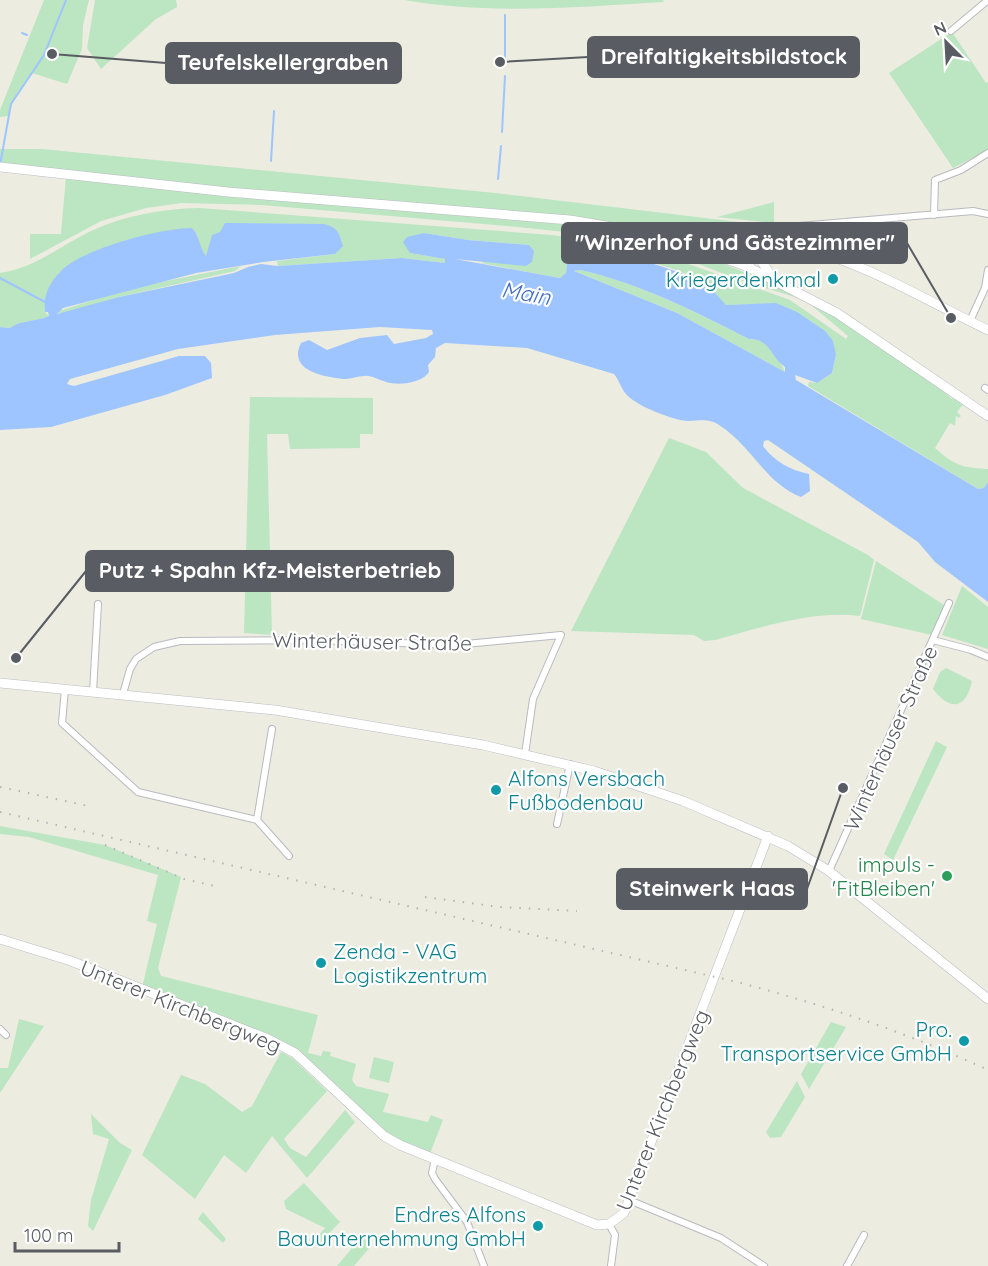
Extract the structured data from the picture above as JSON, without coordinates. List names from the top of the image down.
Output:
{
  "streets": {
    "main road": ["Unterer Kirchbergweg"],
    "street": ["Winterhäuser Straße"]
  },
  "water": ["Main"],
  "places": [
    "Teufelskellergraben",
    "Dreifaltigkeitsbildstock",
    "Kriegerdenkmal",
    "\"Winzerhof und Gästezimmer\"",
    "Putz + Spahn Kfz-Meisterbetrieb",
    "Steinwerk Haas",
    "Alfons Versbach Fußbodenbau",
    "impuls - 'FitBleiben'",
    "Zenda - VAG Logistikzentrum",
    "Pro. Transportservice GmbH",
    "Endres Alfons Bauunternehmung GmbH"
  ],
  "scale_bar": "100 m",
  "north": "top left"
}
